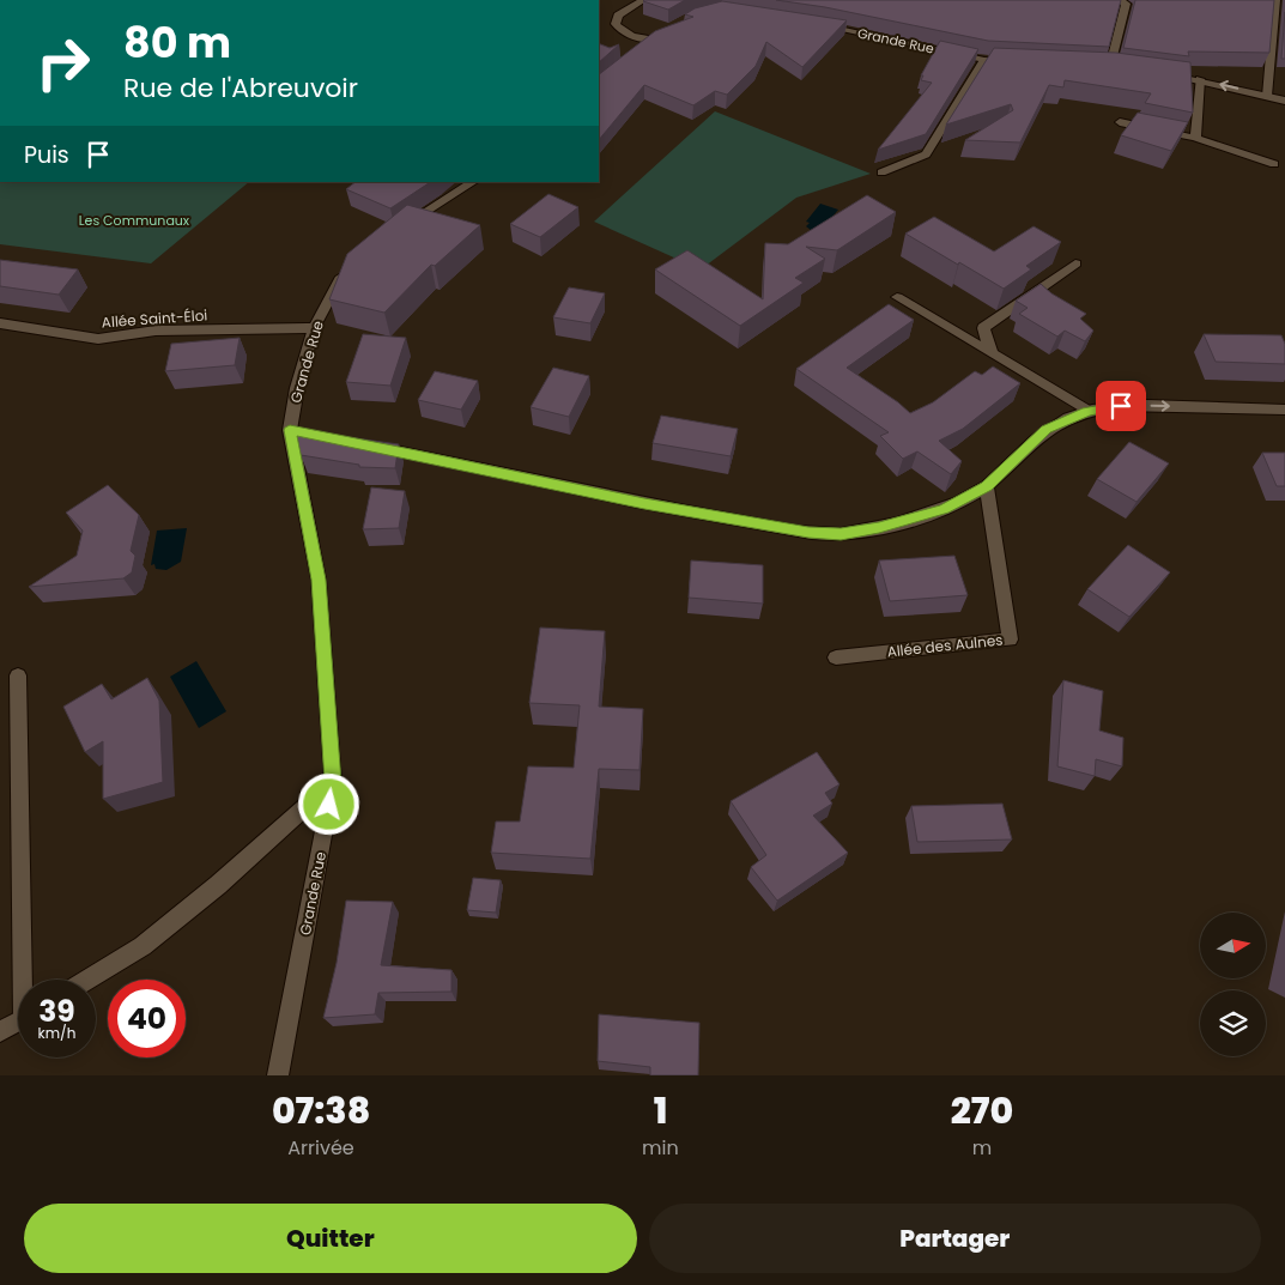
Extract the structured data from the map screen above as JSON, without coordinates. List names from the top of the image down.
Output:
{
  "streets": {
    "street": ["Grande Rue", "Allée Saint-Éloi", "Allée des Aulnes"]
  },
  "crossings": [
    ["Grande Rue", "Allée Saint-Éloi"]
  ],
  "parks": ["Les Communaux"],
  "north": "right",
  "page": {
    "turn": ["80 m", "Rue de l'Abreuvoir"],
    "then": "Puis",
    "speed": "39 km/h",
    "limit": "40",
    "eta": [
      "07:38",
      "Arrivée",
      "1",
      "min",
      "270",
      "m"
    ],
    "buttons": ["Quitter", "Partager"]
  }
}
